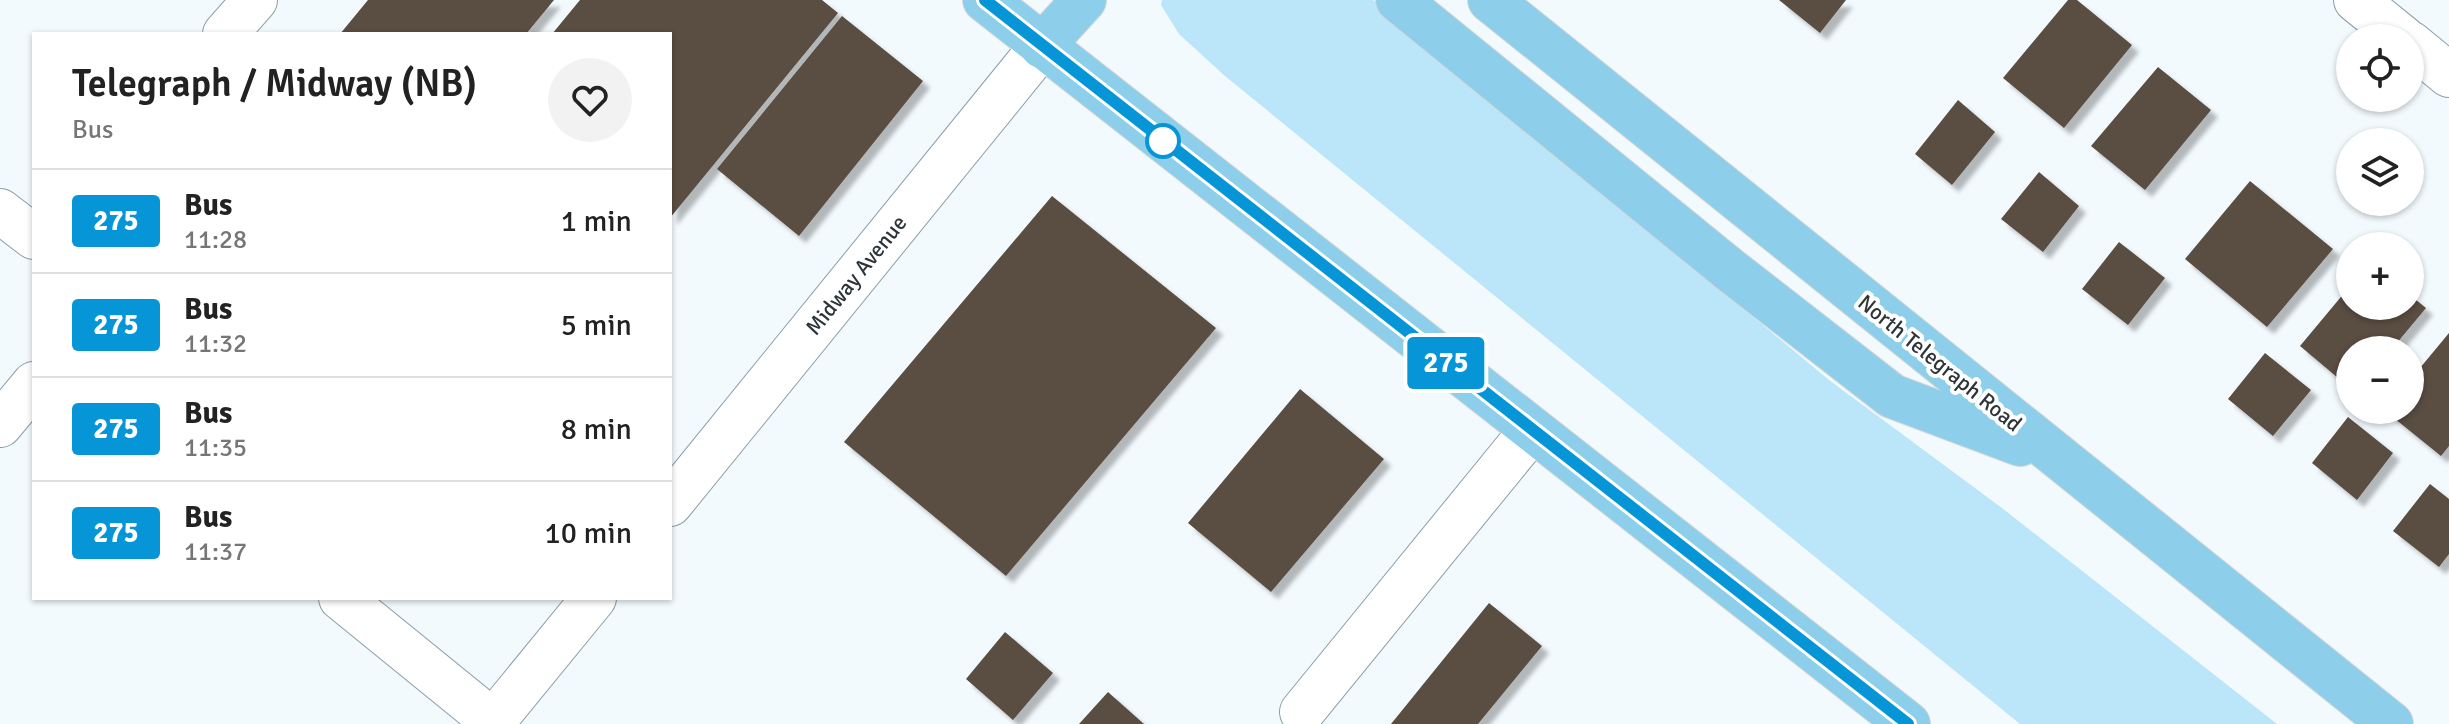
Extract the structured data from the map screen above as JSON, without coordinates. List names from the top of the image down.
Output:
{
  "streets": {
    "main road": ["North Telegraph Road"],
    "street": ["Midway Avenue"]
  },
  "lines": ["bus line 275"],
  "page": {
    "on_map": "275",
    "map_buttons": ["+", "−"],
    "heading": ["Telegraph / Midway (NB)", "Bus"],
    "list": [
      {
        "mark": "275",
        "name": "Bus",
        "note": "11:28",
        "value": "1 min"
      },
      {
        "mark": "275",
        "name": "Bus",
        "note": "11:32",
        "value": "5 min"
      },
      {
        "mark": "275",
        "name": "Bus",
        "note": "11:35",
        "value": "8 min"
      },
      {
        "mark": "275",
        "name": "Bus",
        "note": "11:37",
        "value": "10 min"
      }
    ]
  }
}
